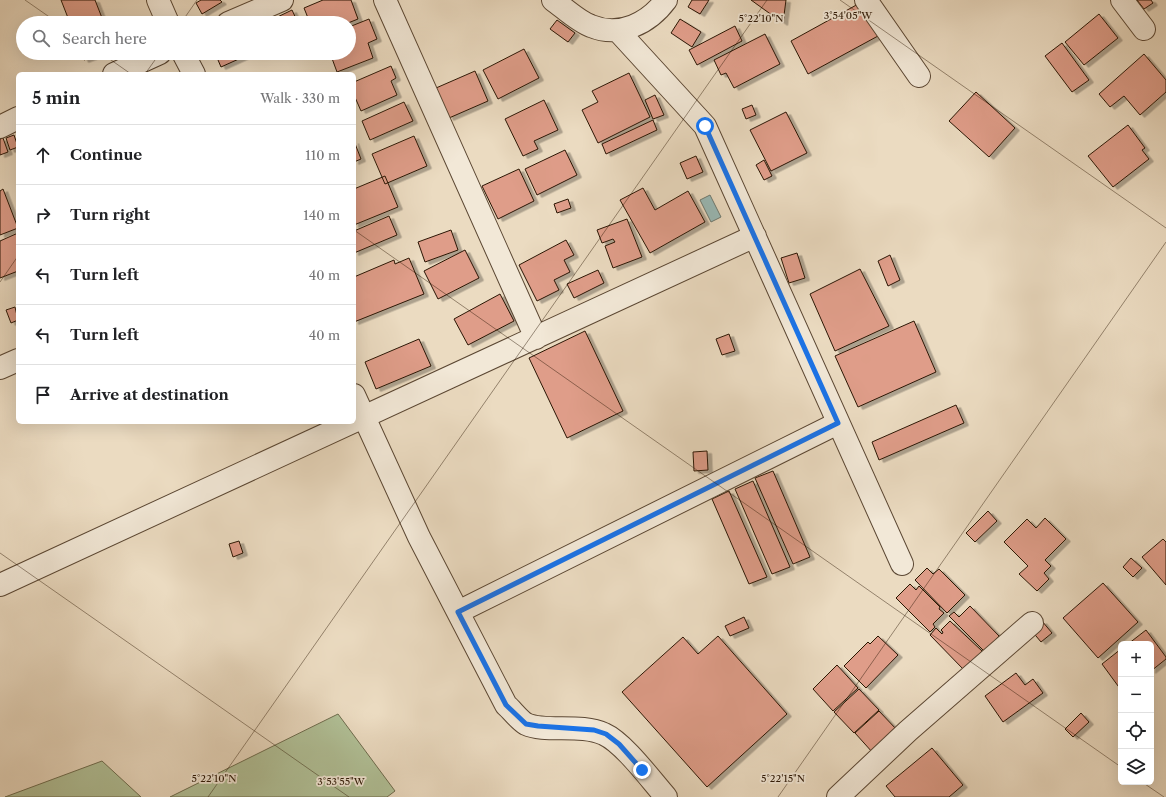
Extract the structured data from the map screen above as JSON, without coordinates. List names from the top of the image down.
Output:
{
  "page": {
    "search": "Search here",
    "heading": ["5 min", "Walk · 330 m"],
    "list": [
      ["Continue", "110 m"],
      ["Turn right", "140 m"],
      ["Turn left", "40 m"],
      ["Turn left", "40 m"],
      "Arrive at destination"
    ],
    "map_buttons": ["+", "−"]
  },
  "coordinates": [
    "3°54'05\"W",
    "5°22'10\"N",
    "5°22'15\"N",
    "3°53'55\"W"
  ]
}
